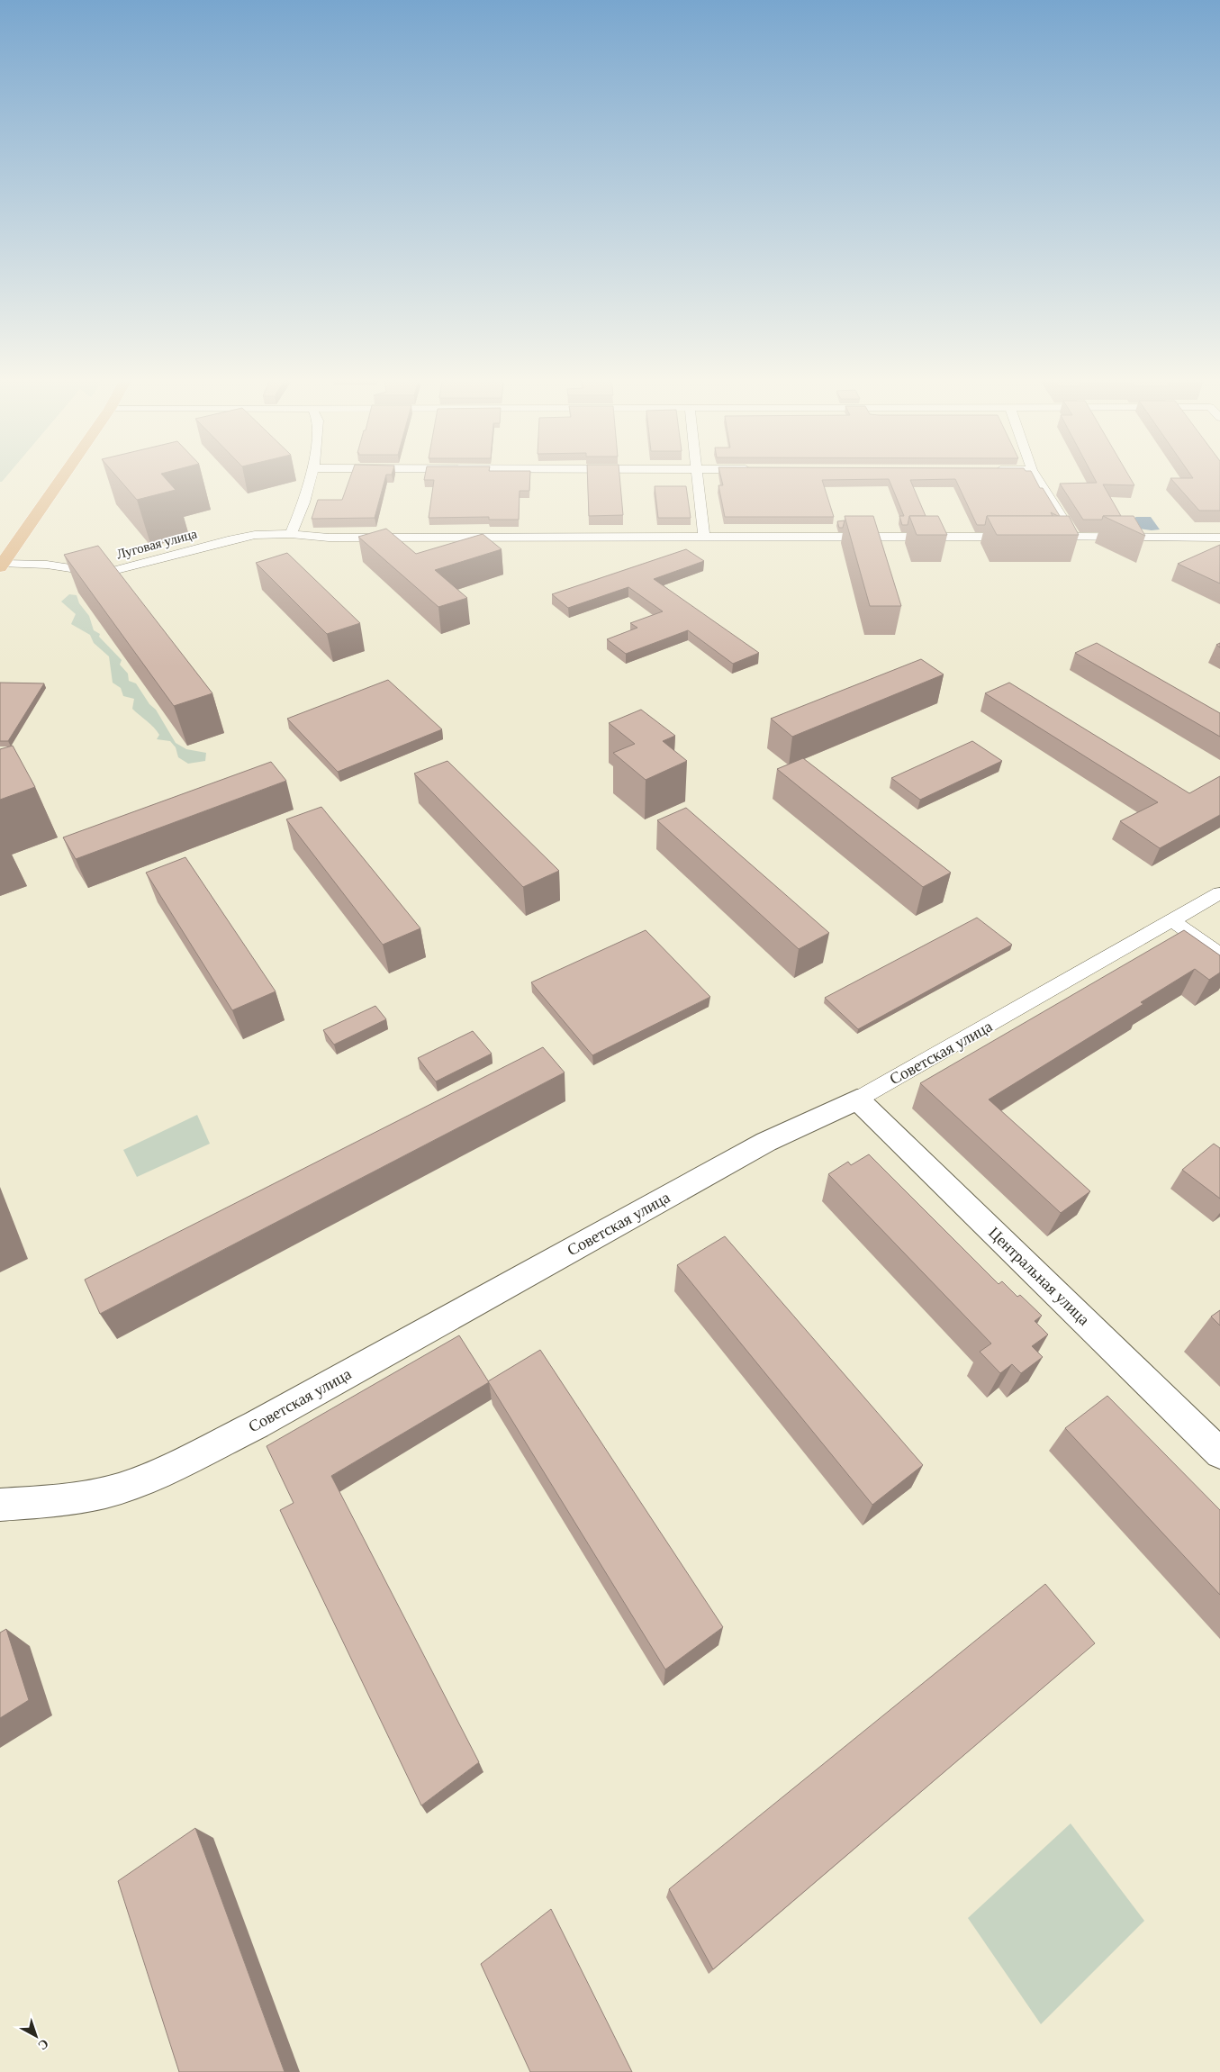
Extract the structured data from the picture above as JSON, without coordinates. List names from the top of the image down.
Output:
{
  "streets": {
    "street": ["Луговая улица", "Советская улица", "Центральная улица"]
  },
  "crossings": [
    ["Советская улица", "Центральная улица"]
  ],
  "north": "bottom right"
}
